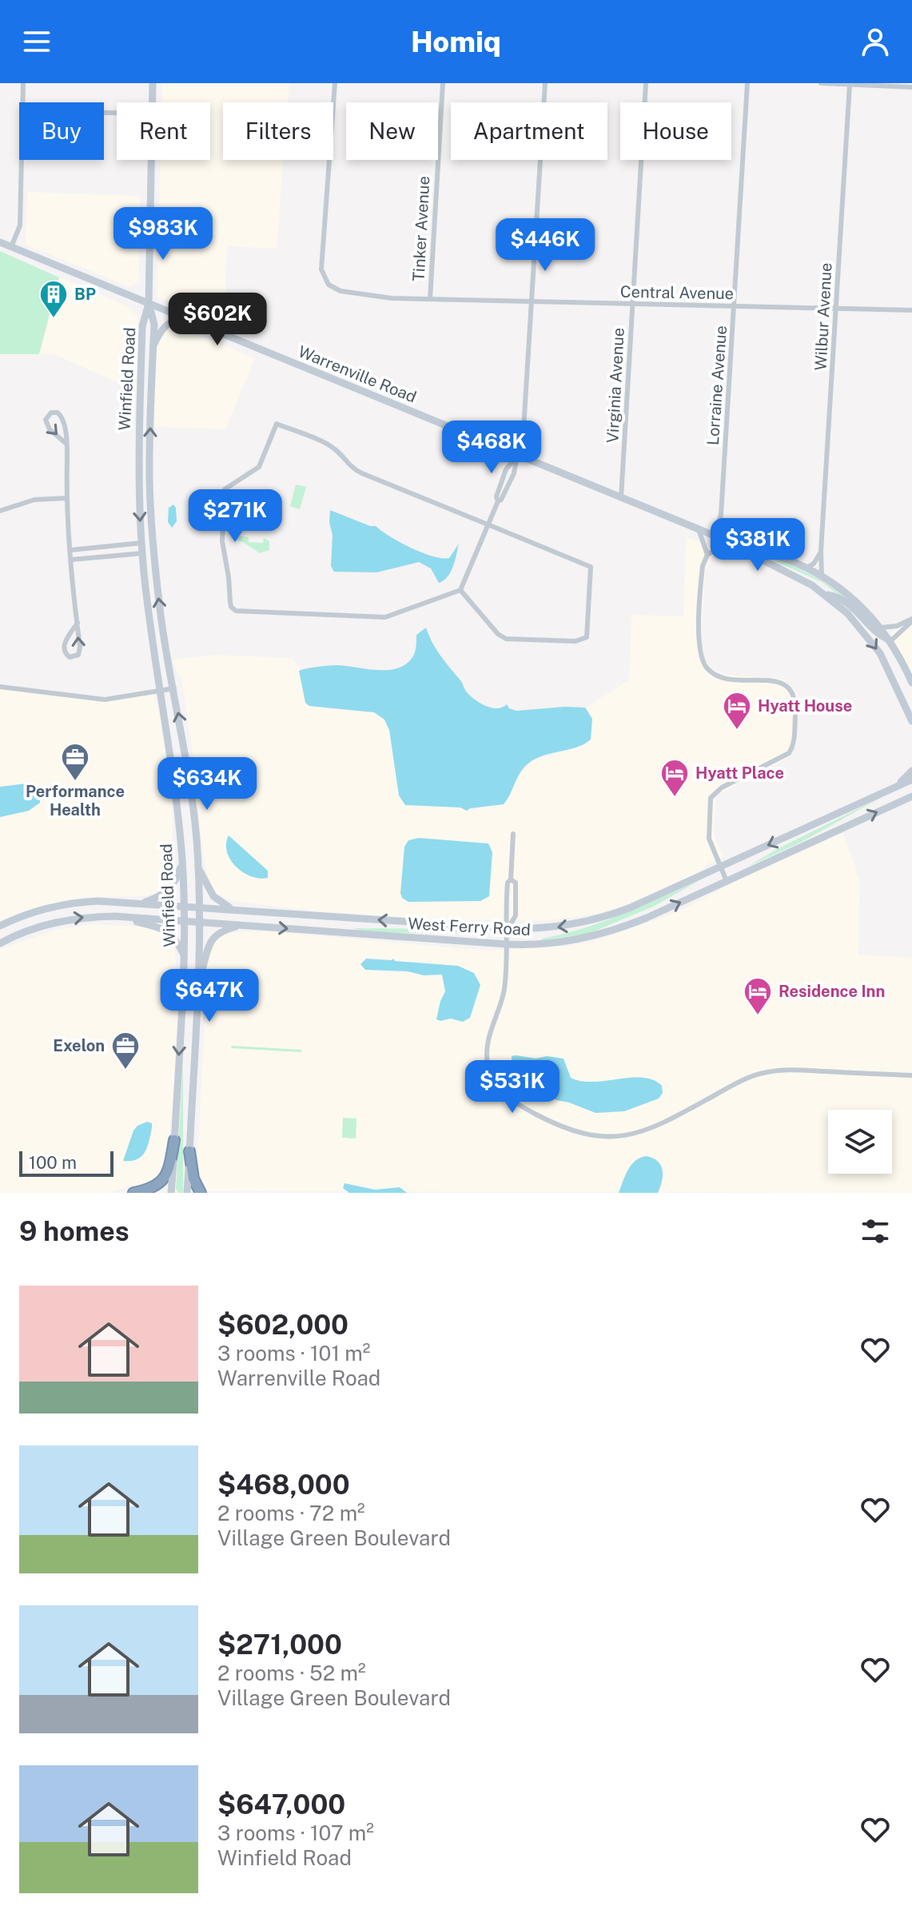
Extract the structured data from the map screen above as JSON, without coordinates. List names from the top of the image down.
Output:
{
  "streets": {
    "main road": ["Warrenville Road", "Winfield Road", "West Ferry Road"],
    "street": [
      "Tinker Avenue",
      "Central Avenue",
      "Wilbur Avenue",
      "Virginia Avenue",
      "Lorraine Avenue"
    ]
  },
  "crossings": [
    ["Tinker Avenue", "Central Avenue"],
    ["Central Avenue", "Wilbur Avenue"],
    ["Central Avenue", "Virginia Avenue"],
    ["Central Avenue", "Lorraine Avenue"],
    ["Wilbur Avenue", "Warrenville Road"],
    ["Warrenville Road", "Winfield Road"],
    ["Warrenville Road", "Virginia Avenue"],
    ["Warrenville Road", "Lorraine Avenue"],
    ["Winfield Road", "West Ferry Road"]
  ],
  "places": {
    "building": ["BP"],
    "hotel": ["Hyatt House", "Hyatt Place", "Residence Inn"],
    "office": ["Performance Health", "Exelon"]
  },
  "scale_bar": "100 m",
  "page": {
    "header": "Homiq",
    "chip": [
      "Buy",
      "Rent",
      "Filters",
      "New",
      "Apartment",
      "House"
    ],
    "price": [
      "$983K",
      "$446K",
      "$602K",
      "$468K",
      "$271K",
      "$381K",
      "$634K",
      "$647K",
      "$531K"
    ],
    "scale": "100 m",
    "heading": "9 homes",
    "list": [
      {
        "name": "$602,000",
        "note": "3 rooms · 101 m² · Warrenville Road"
      },
      {
        "name": "$468,000",
        "note": "2 rooms · 72 m² · Village Green Boulevard"
      },
      {
        "name": "$271,000",
        "note": "2 rooms · 52 m² · Village Green Boulevard"
      },
      {
        "name": "$647,000",
        "note": "3 rooms · 107 m² · Winfield Road"
      }
    ]
  }
}
